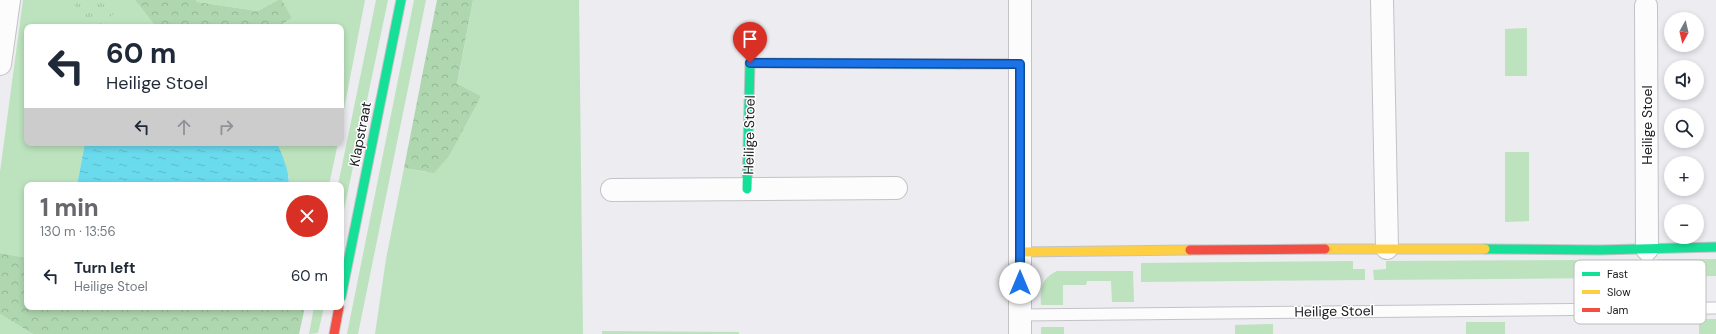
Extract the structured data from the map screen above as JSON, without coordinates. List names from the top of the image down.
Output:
{
  "streets": {
    "street": ["Heilige Stoel", "Klapstraat"]
  },
  "legend": ["Fast", "Slow", "Jam"],
  "north": "bottom",
  "page": {
    "map_buttons": ["+", "−"],
    "turn": ["60 m", "Heilige Stoel"],
    "heading": ["1 min", "130 m · 13:56"],
    "list": [
      {
        "name": "Turn left",
        "note": "Heilige Stoel",
        "value": "60 m"
      }
    ]
  }
}
